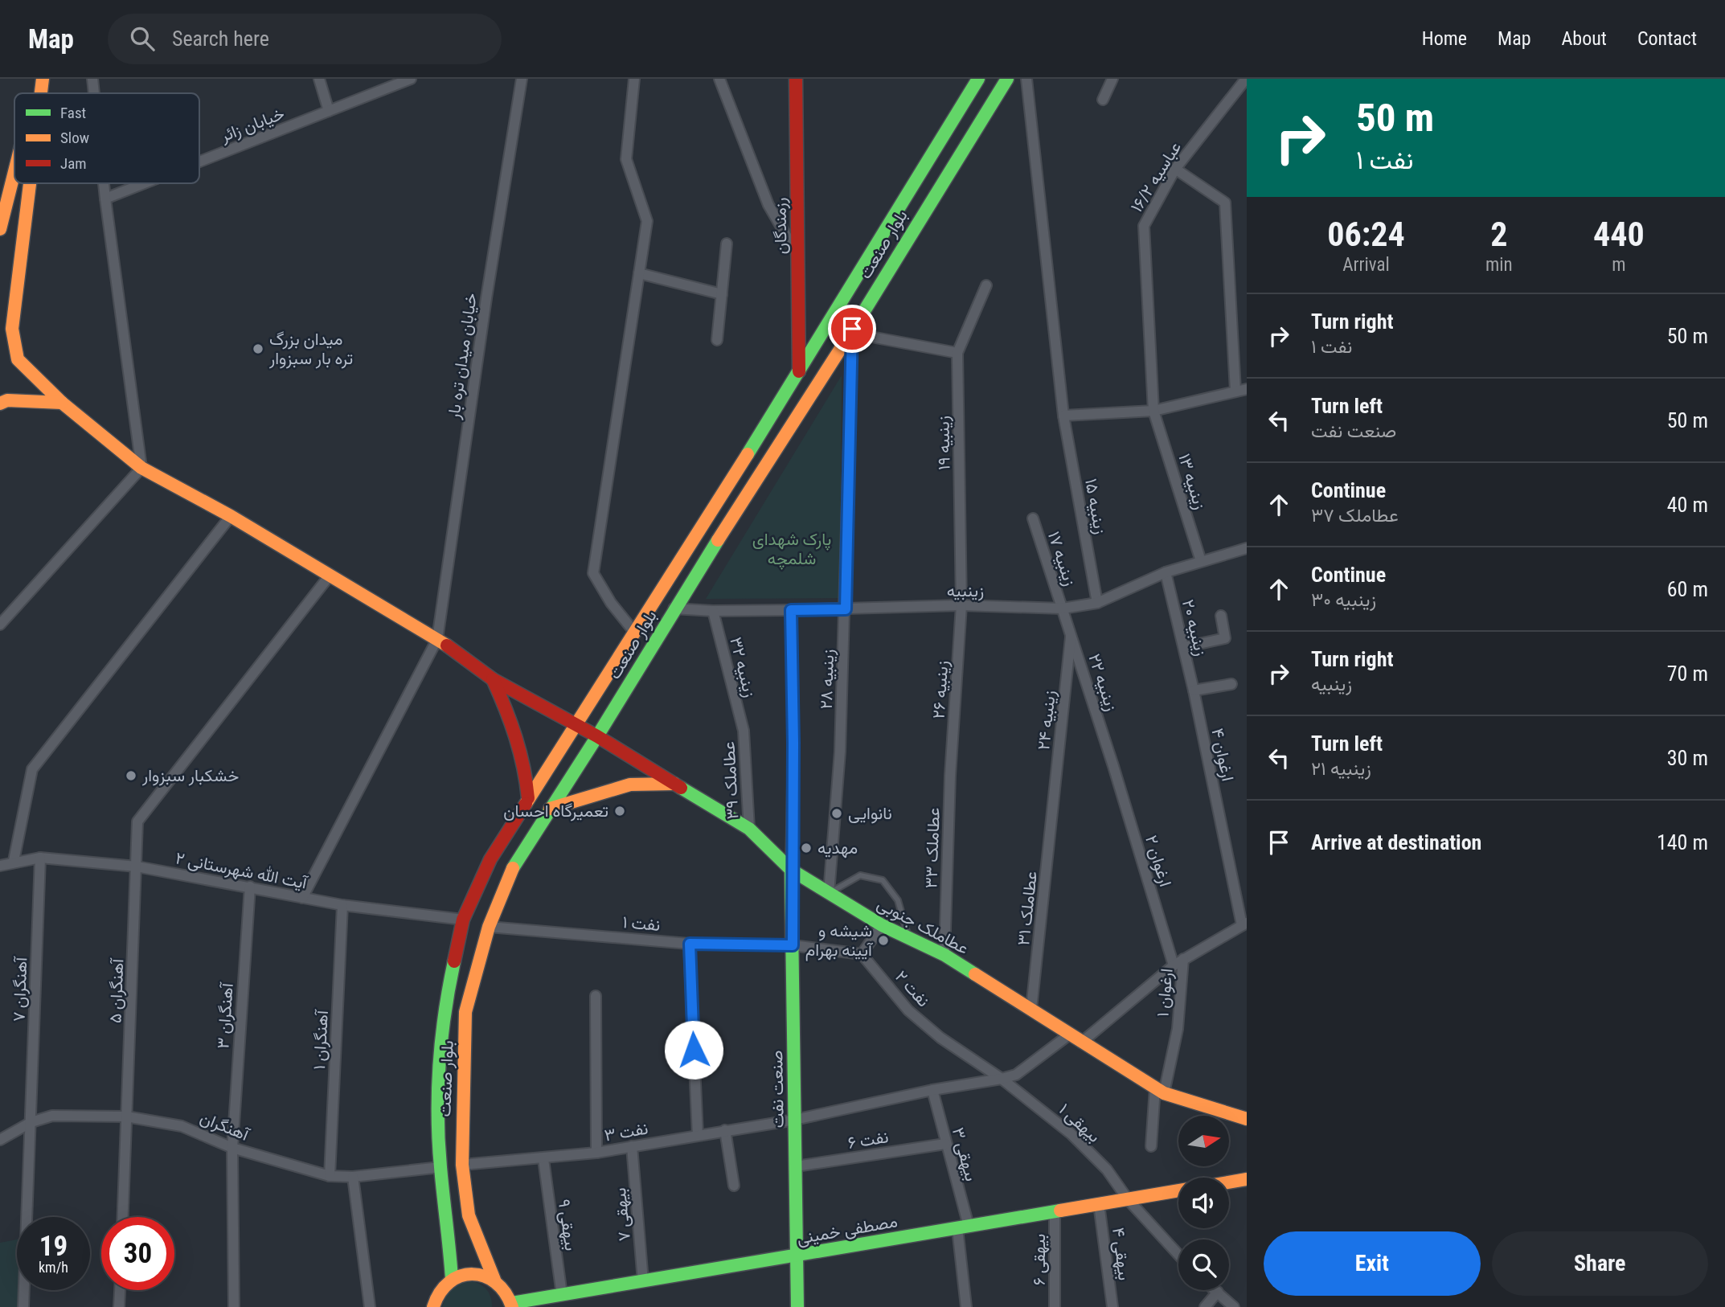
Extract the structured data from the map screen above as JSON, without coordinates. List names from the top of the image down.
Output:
{
  "streets": {
    "main road": [
      "رزمندگان",
      "بلوار صنعت",
      "عطاملک جنوبی",
      "صنعت نفت",
      "مصطفی خمینی"
    ],
    "street": [
      "خیابان زائر",
      "عباسیه ۱۶/۲",
      "خیابان میدان تره بار",
      "زینبیه ۱۹",
      "زینبیه ۱۳",
      "زینبیه ۱۵",
      "زینبیه ۱۷",
      "زینبیه",
      "زینبیه ۲۰",
      "زینبیه ۳۲",
      "زینبیه ۲۸",
      "زینبیه ۲۲",
      "زینبیه ۲۶",
      "زینبیه ۲۴",
      "ارغوان ۴",
      "عطاملک ۳۹",
      "عطاملک ۳۳",
      "ارغوان ۲",
      "آیت الله شهرستانی ۲",
      "عطاملک ۳۱",
      "نفت ۱",
      "نفت ۲",
      "آهنگران ۷",
      "آهنگران ۵",
      "ارغوان ۱",
      "آهنگران ۳",
      "آهنگران ۱",
      "بیهقی ۱",
      "آهنگران",
      "نفت ۳",
      "نفت ۶",
      "بیهقی ۳",
      "بیهقی ۷",
      "بیهقی ۹",
      "بیهقی ۴",
      "بیهقی ۶"
    ]
  },
  "crossings": [
    ["عباسیه ۱۶/۲", "زینبیه ۱۳"],
    ["رزمندگان", "بلوار صنعت"],
    ["بلوار صنعت", "زینبیه"],
    ["بلوار صنعت", "زینبیه ۲۸"],
    ["بلوار صنعت", "آیت الله شهرستانی ۲"],
    ["بلوار صنعت", "نفت ۱"],
    ["بلوار صنعت", "عطاملک جنوبی"],
    ["بلوار صنعت", "آهنگران"],
    ["بلوار صنعت", "نفت ۳"],
    ["بلوار صنعت", "مصطفی خمینی"],
    ["خیابان میدان تره بار", "آیت الله شهرستانی ۲"],
    ["خیابان میدان تره بار", "عطاملک جنوبی"],
    ["زینبیه ۱۹", "زینبیه"],
    ["زینبیه ۱۹", "زینبیه ۲۶"],
    ["زینبیه ۱۳", "زینبیه"],
    ["زینبیه ۱۵", "زینبیه"],
    ["زینبیه ۱۷", "زینبیه"],
    ["زینبیه ۱۷", "زینبیه ۲۲"],
    ["زینبیه", "زینبیه ۲۰"],
    ["زینبیه", "زینبیه ۳۲"],
    ["زینبیه", "زینبیه ۲۸"],
    ["زینبیه", "زینبیه ۲۲"],
    ["زینبیه", "زینبیه ۲۶"],
    ["زینبیه ۲۰", "ارغوان ۴"],
    ["زینبیه ۳۲", "عطاملک ۳۹"],
    ["زینبیه ۲۸", "عطاملک جنوبی"],
    ["زینبیه ۲۲", "زینبیه ۲۴"],
    ["زینبیه ۲۲", "ارغوان ۲"],
    ["زینبیه ۲۶", "عطاملک ۳۳"],
    ["زینبیه ۲۴", "عطاملک ۳۱"],
    ["عطاملک ۳۹", "عطاملک جنوبی"],
    ["عطاملک ۳۳", "عطاملک جنوبی"],
    ["آیت الله شهرستانی ۲", "آهنگران ۷"],
    ["آیت الله شهرستانی ۲", "آهنگران ۵"],
    ["آیت الله شهرستانی ۲", "آهنگران ۳"],
    ["آیت الله شهرستانی ۲", "آهنگران ۱"],
    ["عطاملک ۳۱", "عطاملک جنوبی"],
    ["نفت ۱", "صنعت نفت"],
    ["عطاملک جنوبی", "آهنگران ۵"],
    ["عطاملک جنوبی", "ارغوان ۱"],
    ["عطاملک جنوبی", "صنعت نفت"],
    ["عطاملک جنوبی", "نفت ۳"],
    ["نفت ۲", "بیهقی ۱"],
    ["نفت ۲", "نفت ۳"],
    ["آهنگران ۷", "آهنگران"],
    ["آهنگران ۵", "آهنگران"],
    ["آهنگران ۳", "آهنگران"],
    ["آهنگران ۱", "آهنگران"],
    ["صنعت نفت", "نفت ۳"],
    ["صنعت نفت", "نفت ۶"],
    ["صنعت نفت", "مصطفی خمینی"],
    ["بیهقی ۱", "نفت ۳"],
    ["بیهقی ۱", "مصطفی خمینی"],
    ["نفت ۳", "بیهقی ۳"],
    ["نفت ۳", "بیهقی ۷"],
    ["نفت ۳", "بیهقی ۹"],
    ["نفت ۶", "بیهقی ۳"],
    ["بیهقی ۳", "مصطفی خمینی"],
    ["بیهقی ۷", "مصطفی خمینی"],
    ["بیهقی ۹", "مصطفی خمینی"],
    ["مصطفی خمینی", "بیهقی ۴"],
    ["مصطفی خمینی", "بیهقی ۶"]
  ],
  "parks": ["پارک شهدای شلمچه"],
  "places": [
    "میدان بزرگ تره بار سبزوار",
    "خشکبار سبزوار",
    "تعمیرگاه احسان",
    "نانوایی",
    "مهدیه",
    "شیشه و آیینه بهرام"
  ],
  "legend": ["Fast", "Slow", "Jam"],
  "north": "right",
  "page": {
    "header": "Map",
    "search": "Search here",
    "nav": [
      "Home",
      "Map",
      "About",
      "Contact"
    ],
    "turn": ["50 m", "نفت ۱"],
    "eta": [
      "06:24",
      "Arrival",
      "2",
      "min",
      "440",
      "m"
    ],
    "list": [
      {
        "name": "Turn right",
        "note": "نفت ۱",
        "value": "50 m"
      },
      {
        "name": "Turn left",
        "note": "صنعت نفت",
        "value": "50 m"
      },
      {
        "name": "Continue",
        "note": "عطاملک ۳۷",
        "value": "40 m"
      },
      {
        "name": "Continue",
        "note": "زینبیه ۳۰",
        "value": "60 m"
      },
      {
        "name": "Turn right",
        "note": "زینبیه",
        "value": "70 m"
      },
      {
        "name": "Turn left",
        "note": "زینبیه ۲۱",
        "value": "30 m"
      },
      {
        "name": "Arrive at destination",
        "value": "140 m"
      }
    ],
    "speed": "19 km/h",
    "limit": "30",
    "buttons": ["Exit", "Share"]
  }
}
